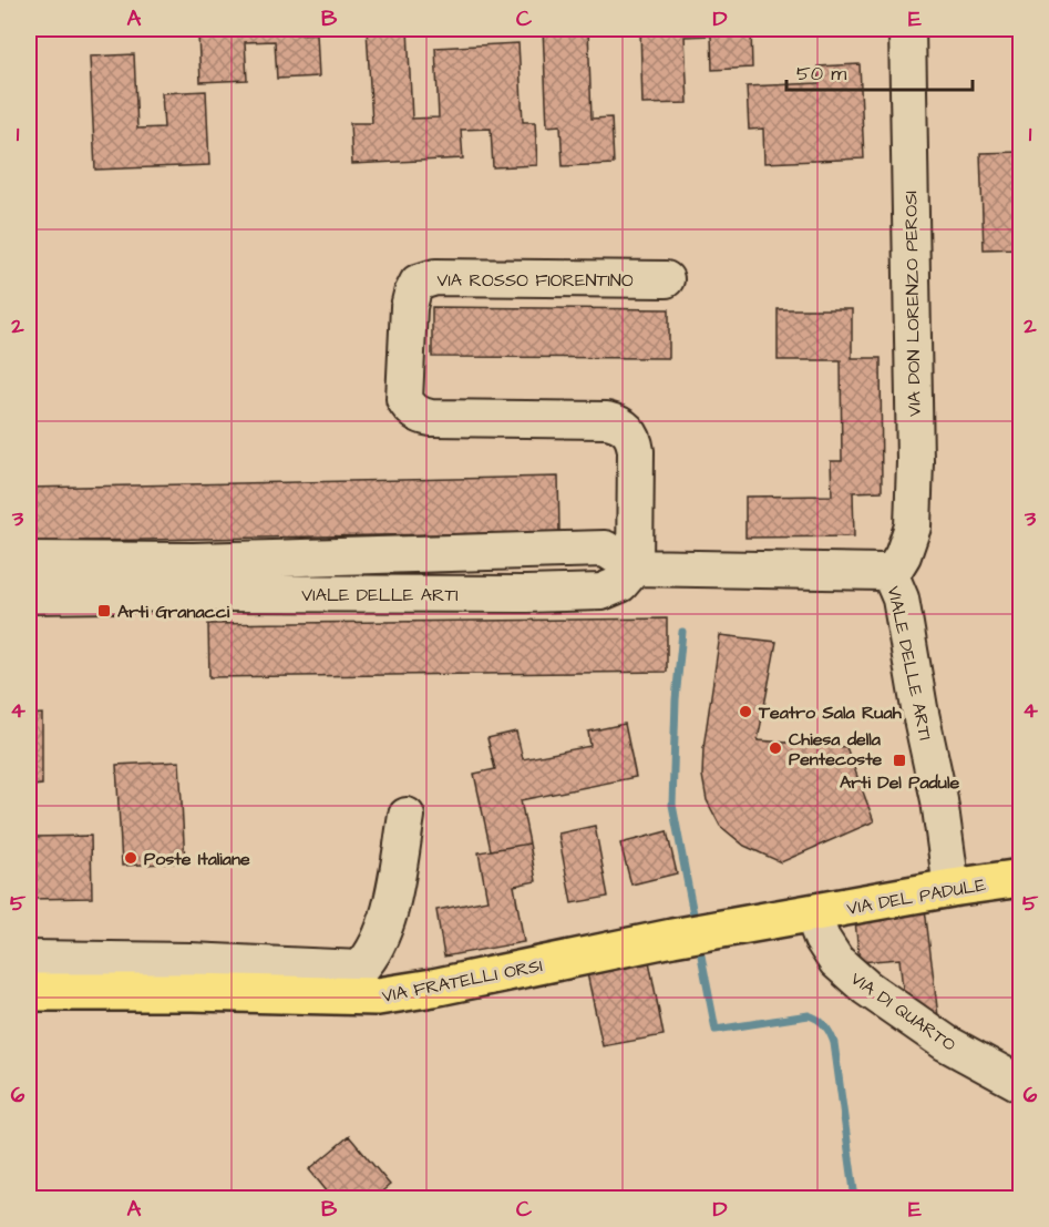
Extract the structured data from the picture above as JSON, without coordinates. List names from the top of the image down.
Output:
{
  "streets": {
    "main road": ["VIA DEL PADULE", "VIA FRATELLI ORSI"],
    "street": [
      "VIA ROSSO FIORENTINO",
      "VIA DON LORENZO PEROSI",
      "VIALE DELLE ARTI",
      "VIA DI QUARTO"
    ]
  },
  "crossings": [
    ["VIA ROSSO FIORENTINO", "VIALE DELLE ARTI"],
    ["VIA DON LORENZO PEROSI", "VIALE DELLE ARTI"],
    ["VIALE DELLE ARTI", "VIA DEL PADULE"],
    ["VIA DEL PADULE", "VIA FRATELLI ORSI"],
    ["VIA DEL PADULE", "VIA DI QUARTO"],
    ["VIA FRATELLI ORSI", "VIA DI QUARTO"]
  ],
  "places": {
    "transit": ["Arti Granacci", "Arti Del Padule"],
    "other": ["Teatro Sala Ruah", "Chiesa della Pentecoste", "Poste Italiane"]
  },
  "scale_bar": "50 m",
  "grid": {
    "columns": [
      "A",
      "B",
      "C",
      "D",
      "E"
    ],
    "rows": [
      "1",
      "2",
      "3",
      "4",
      "5",
      "6"
    ]
  }
}
